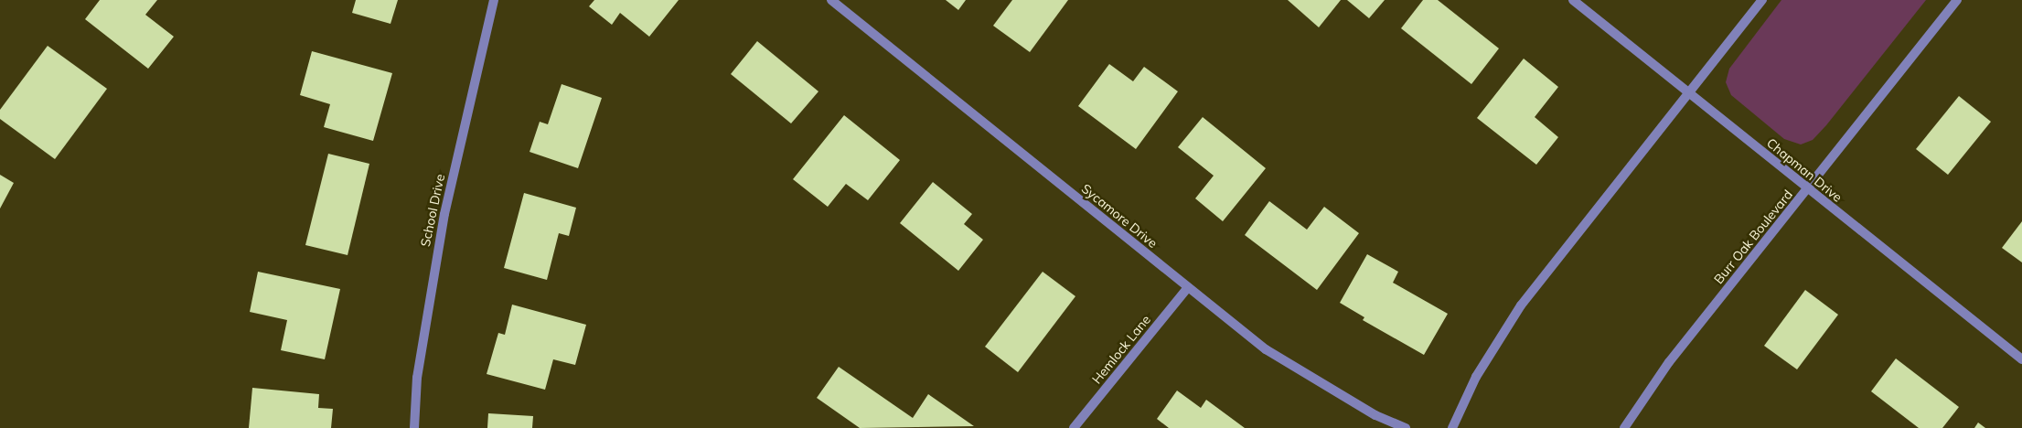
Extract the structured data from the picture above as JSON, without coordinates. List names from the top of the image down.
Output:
{
  "streets": {
    "street": [
      "Chapman Drive",
      "School Drive",
      "Sycamore Drive",
      "Burr Oak Boulevard",
      "Hemlock Lane"
    ]
  },
  "crossings": [
    ["Chapman Drive", "Burr Oak Boulevard"],
    ["Sycamore Drive", "Hemlock Lane"]
  ]
}
